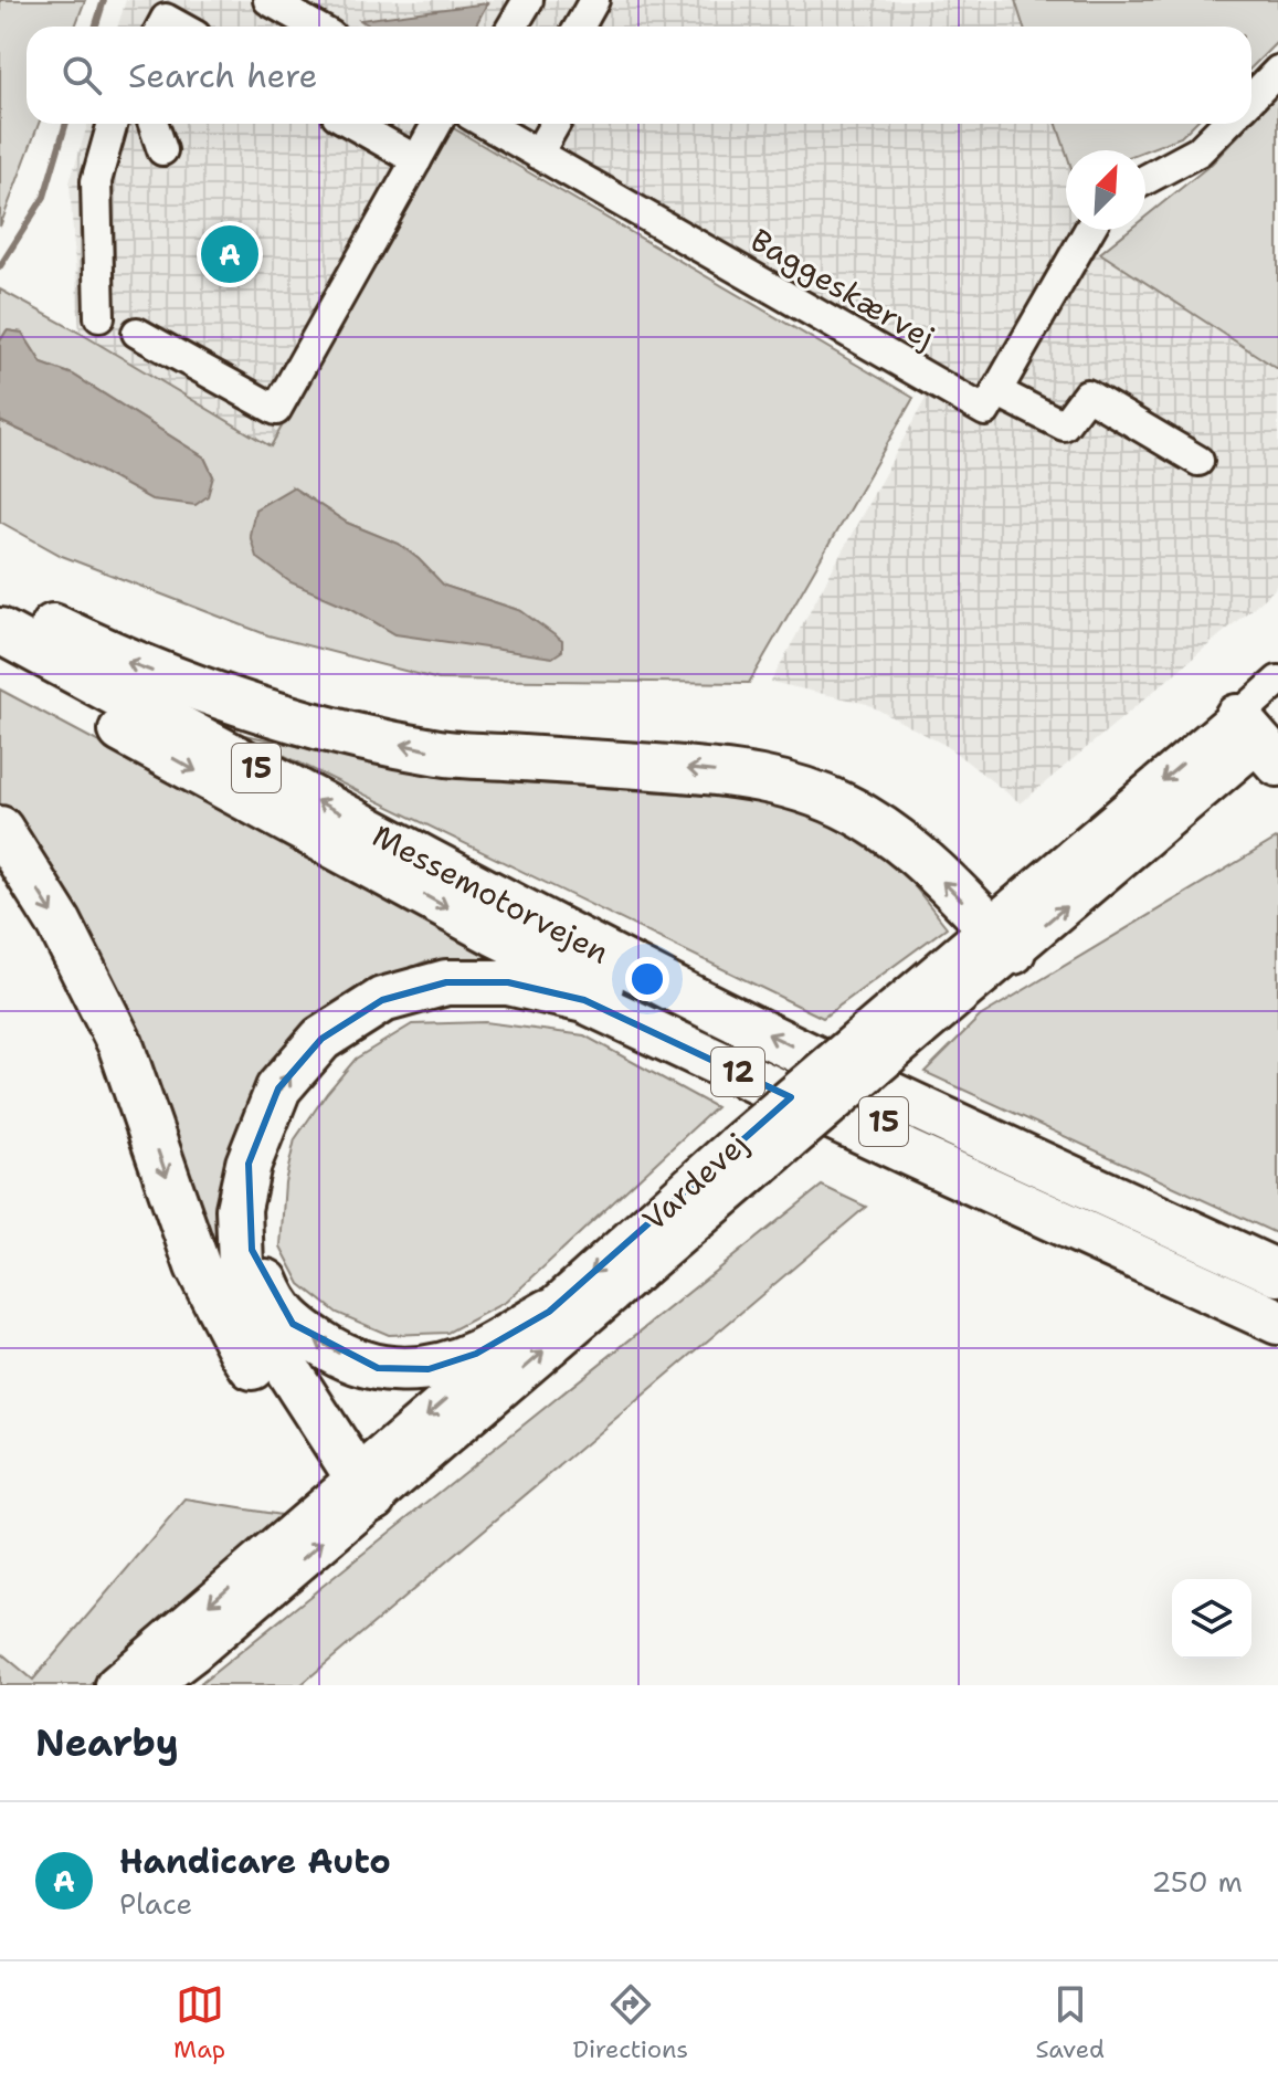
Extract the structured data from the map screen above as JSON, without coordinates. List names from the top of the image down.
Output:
{
  "streets": {
    "highway": ["15", "Messemotorvejen", "12"],
    "main road": ["Vardevej"],
    "street": ["Baggeskærvej"]
  },
  "crossings": [
    ["12", "Vardevej"]
  ],
  "north": "top right",
  "page": {
    "search": "Search here",
    "pins": "A",
    "heading": "Nearby",
    "list": [
      {
        "mark": "A",
        "name": "Handicare Auto",
        "note": "Place",
        "value": "250 m"
      }
    ],
    "nav": ["Map", "Directions", "Saved"]
  }
}
